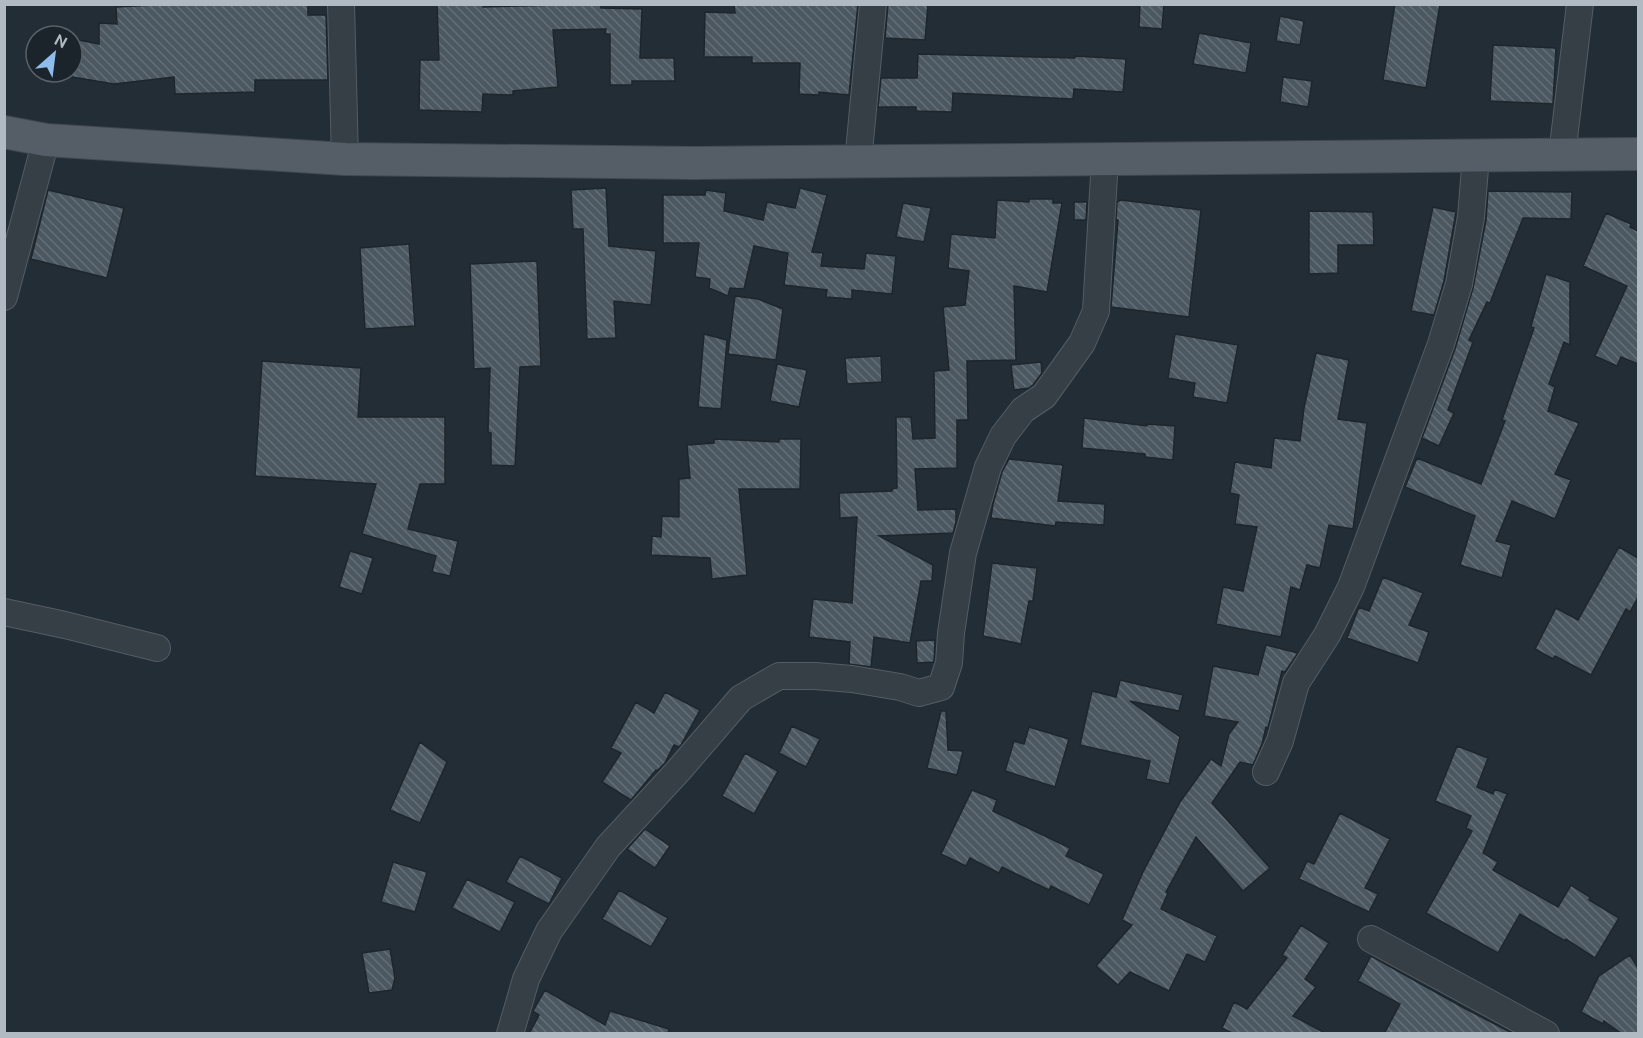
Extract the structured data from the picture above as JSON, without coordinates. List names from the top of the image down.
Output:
{
  "north": "top right"
}
